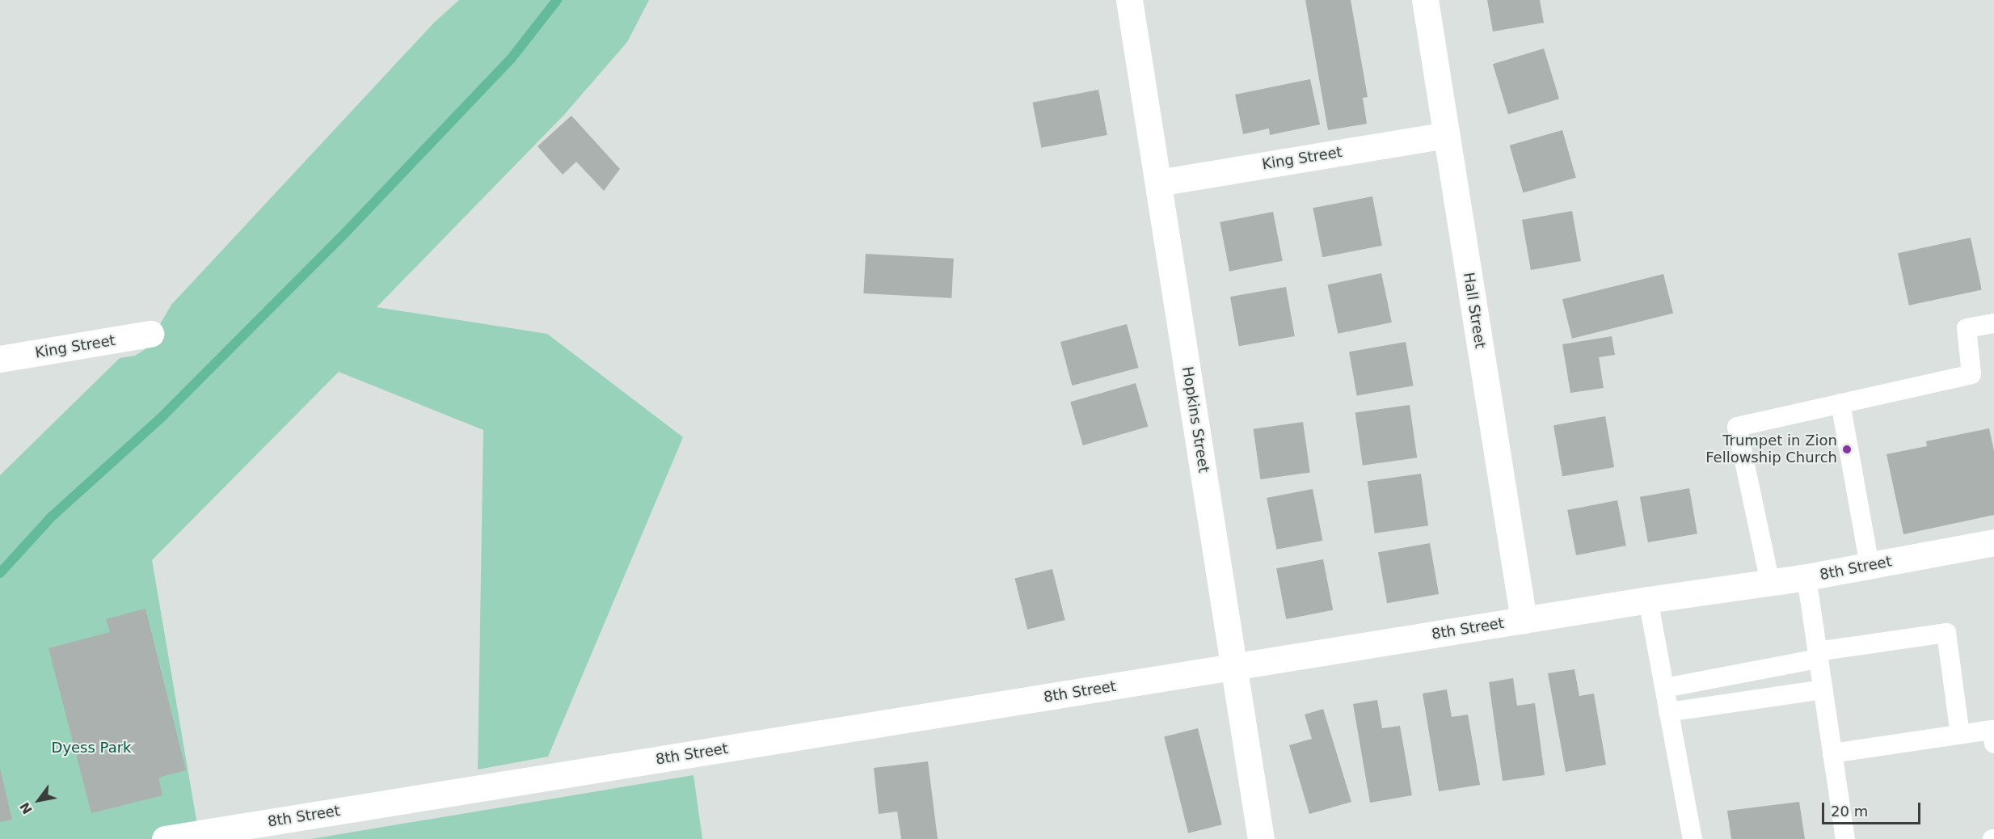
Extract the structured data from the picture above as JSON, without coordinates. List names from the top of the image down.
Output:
{
  "streets": {
    "street": [
      "King Street",
      "Hall Street",
      "Hopkins Street",
      "8th Street"
    ]
  },
  "crossings": [
    ["King Street", "Hall Street"],
    ["King Street", "Hopkins Street"],
    ["Hall Street", "8th Street"],
    ["Hopkins Street", "8th Street"]
  ],
  "parks": ["Dyess Park"],
  "places": ["Trumpet in Zion Fellowship Church"],
  "scale_bar": "20 m",
  "north": "bottom left"
}
